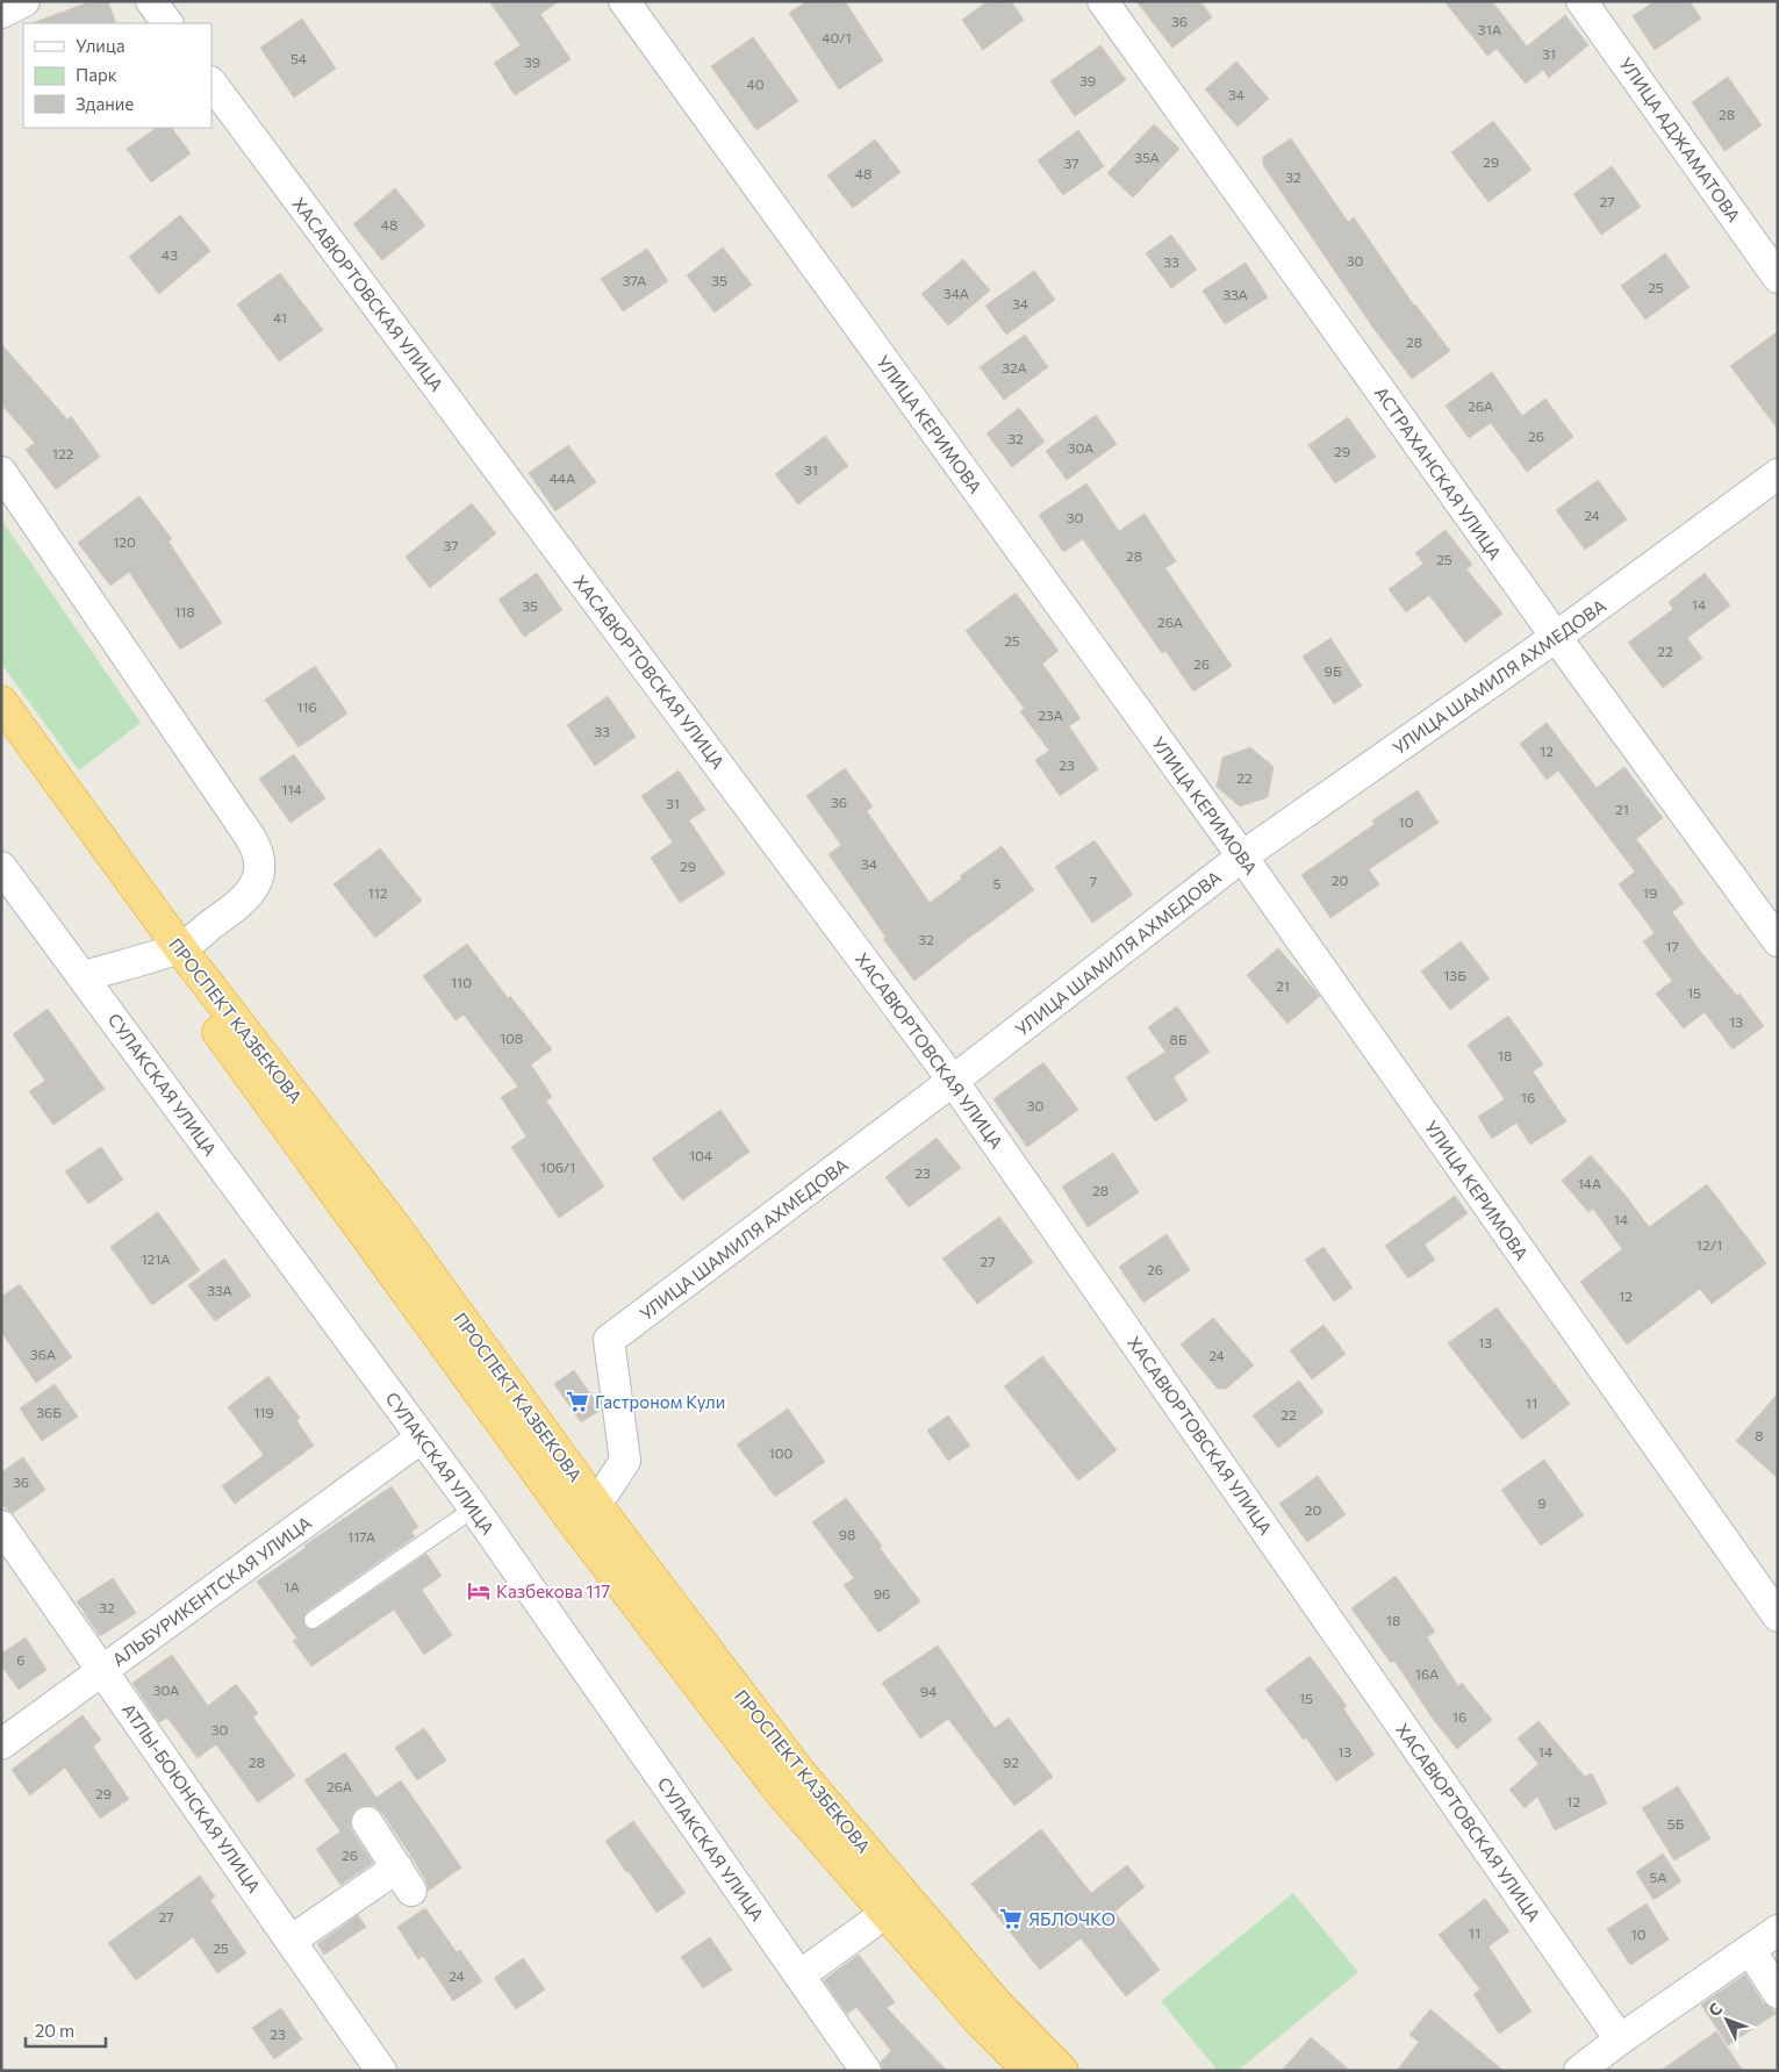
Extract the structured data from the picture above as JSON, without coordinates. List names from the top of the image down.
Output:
{
  "streets": {
    "highway": ["ПРОСПЕКТ КАЗБЕКОВА"],
    "street": [
      "УЛИЦА АДЖАМАТОВА",
      "ХАСАВЮРТОВСКАЯ УЛИЦА",
      "УЛИЦА КЕРИМОВА",
      "АСТРАХАНСКАЯ УЛИЦА",
      "УЛИЦА ШАМИЛЯ АХМЕДОВА",
      "СУЛАКСКАЯ УЛИЦА",
      "АЛЬБУРИКЕНТСКАЯ УЛИЦА",
      "АТЛЫ-БОЮНСКАЯ УЛИЦА"
    ]
  },
  "crossings": [
    ["ХАСАВЮРТОВСКАЯ УЛИЦА", "УЛИЦА ШАМИЛЯ АХМЕДОВА"],
    ["УЛИЦА КЕРИМОВА", "УЛИЦА ШАМИЛЯ АХМЕДОВА"],
    ["АСТРАХАНСКАЯ УЛИЦА", "УЛИЦА ШАМИЛЯ АХМЕДОВА"],
    ["УЛИЦА ШАМИЛЯ АХМЕДОВА", "ПРОСПЕКТ КАЗБЕКОВА"],
    ["СУЛАКСКАЯ УЛИЦА", "АЛЬБУРИКЕНТСКАЯ УЛИЦА"],
    ["АЛЬБУРИКЕНТСКАЯ УЛИЦА", "АТЛЫ-БОЮНСКАЯ УЛИЦА"]
  ],
  "places": {
    "supermarket": ["Гастроном Кули", "ЯБЛОЧКО"],
    "hotel": ["Казбекова 117"]
  },
  "house_numbers": [
    "36",
    "31А",
    "40/1",
    "31",
    "54",
    "39",
    "39",
    "40",
    "34",
    "28",
    "35А",
    "29",
    "37",
    "48",
    "32",
    "27",
    "48",
    "43",
    "30",
    "33",
    "37А",
    "35",
    "25",
    "34А",
    "33А",
    "34",
    "41",
    "28",
    "32А",
    "26А",
    "26",
    "32",
    "30А",
    "29",
    "122",
    "31",
    "44А",
    "24",
    "30",
    "120",
    "37",
    "28",
    "25",
    "14",
    "35",
    "118",
    "26А",
    "25",
    "22",
    "26",
    "9Б",
    "116",
    "23А",
    "33",
    "12",
    "23",
    "22",
    "114",
    "36",
    "31",
    "21",
    "10",
    "34",
    "29",
    "20",
    "7",
    "5",
    "112",
    "19",
    "32",
    "17",
    "13Б",
    "110",
    "21",
    "15",
    "13",
    "108",
    "8Б",
    "18",
    "16",
    "30",
    "104",
    "106/1",
    "23",
    "14А",
    "28",
    "14",
    "12/1",
    "121А",
    "27",
    "26",
    "33А",
    "12",
    "13",
    "36А",
    "24",
    "11",
    "36Б",
    "119",
    "22",
    "8",
    "100",
    "36",
    "9",
    "20",
    "98",
    "117А",
    "1А",
    "96",
    "32",
    "18",
    "6",
    "16А",
    "30А",
    "94",
    "15",
    "16",
    "30",
    "13",
    "14",
    "28",
    "92",
    "26А",
    "29",
    "12",
    "5Б",
    "26",
    "5А",
    "27",
    "11",
    "10",
    "25",
    "24",
    "23"
  ],
  "legend": ["Улица", "Парк", "Здание"],
  "scale_bar": "20 m",
  "north": "top left"
}
